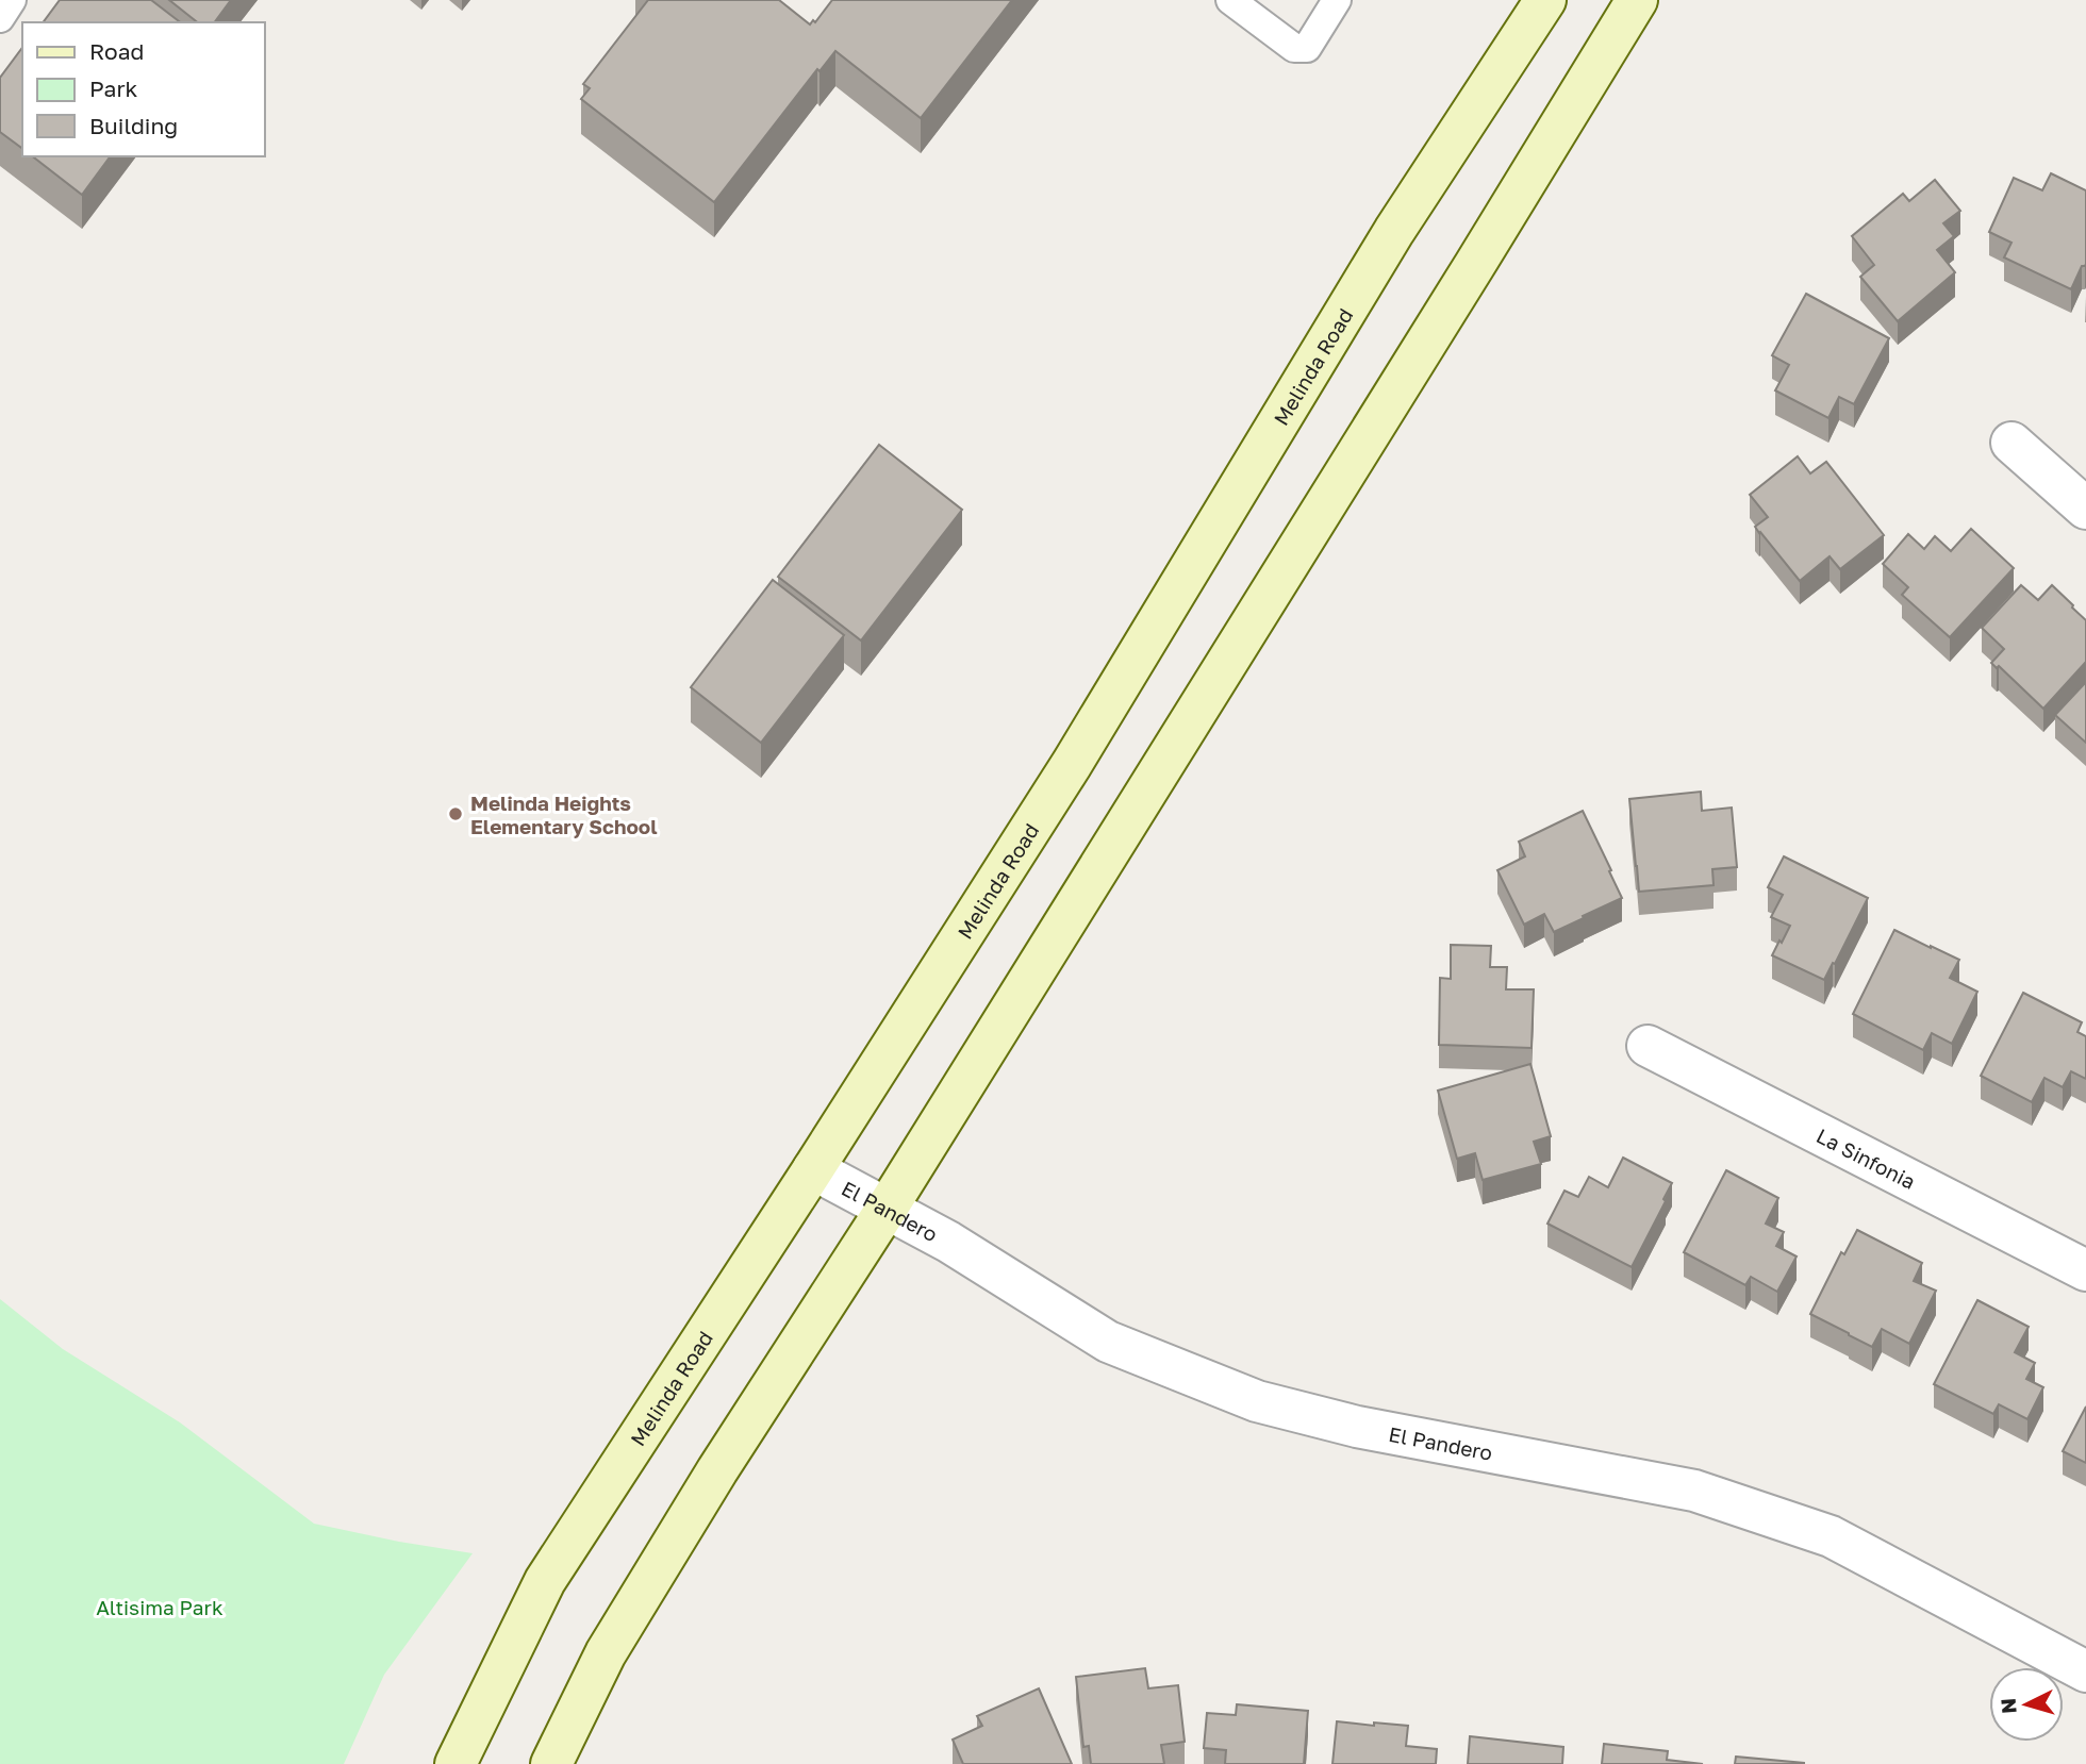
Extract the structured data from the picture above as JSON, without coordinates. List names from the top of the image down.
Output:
{
  "streets": {
    "main road": ["Melinda Road"],
    "street": ["La Sinfonia", "El Pandero"]
  },
  "crossings": [
    ["Melinda Road", "El Pandero"]
  ],
  "parks": ["Altisima Park"],
  "places": ["Melinda Heights Elementary School"],
  "legend": ["Road", "Park", "Building"],
  "north": "left"
}
